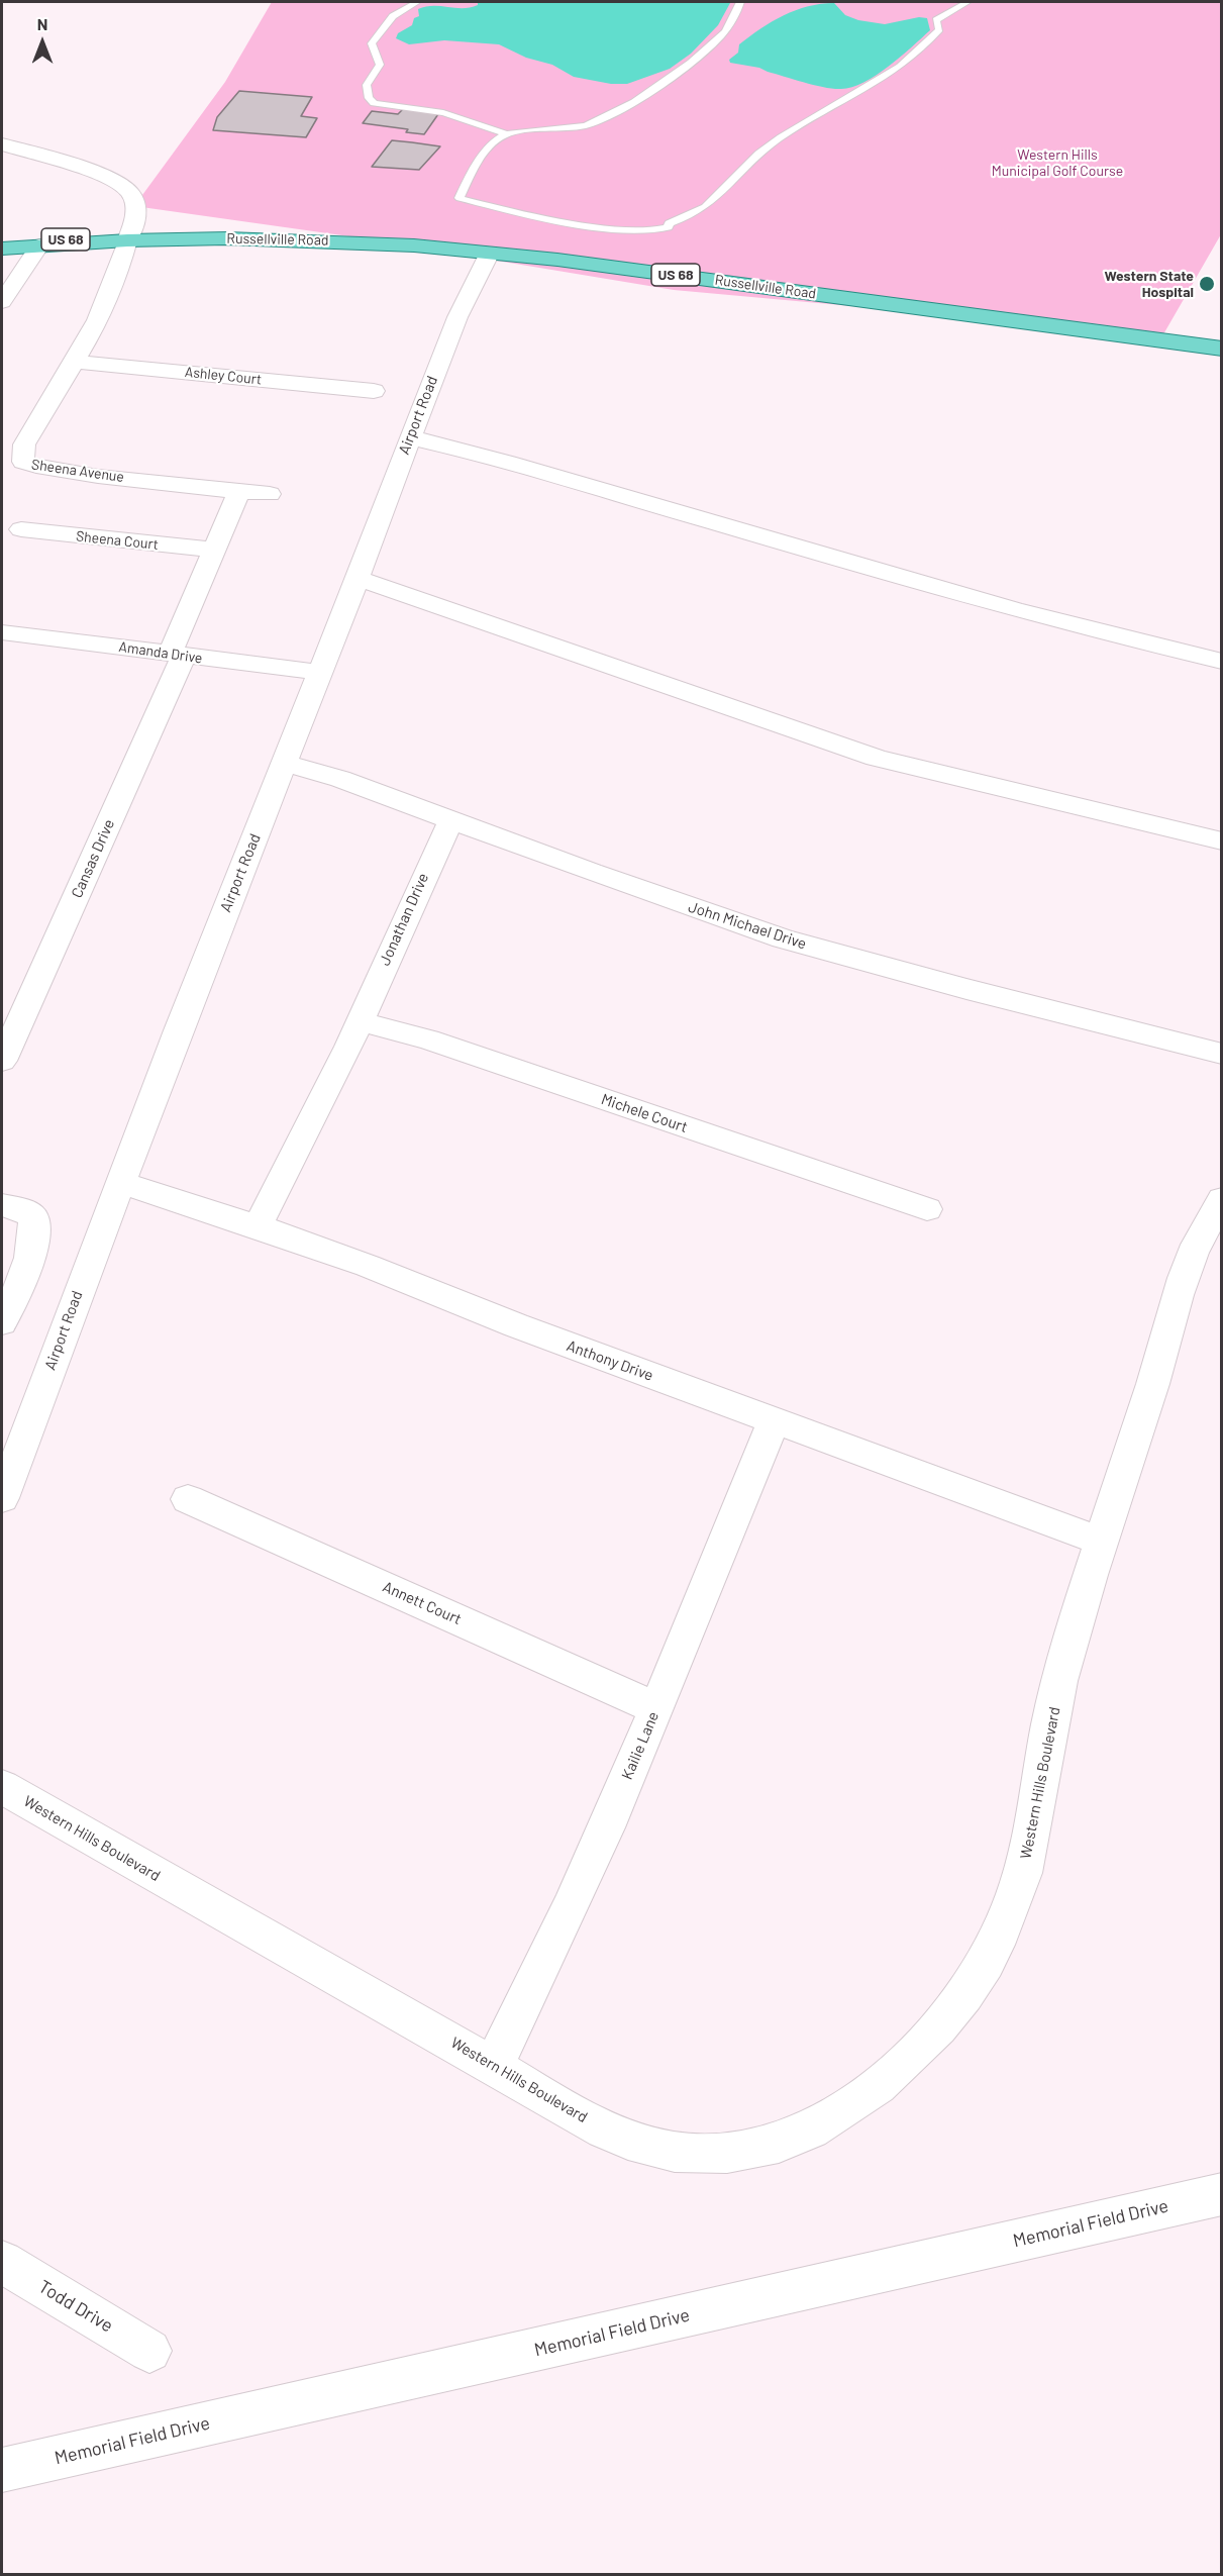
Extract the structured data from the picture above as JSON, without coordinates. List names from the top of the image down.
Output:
{
  "streets": {
    "main road": ["US 68", "Russellville Road"],
    "street": [
      "Ashley Court",
      "Airport Road",
      "Sheena Avenue",
      "Sheena Court",
      "Amanda Drive",
      "Cansas Drive",
      "Jonathan Drive",
      "John Michael Drive",
      "Michele Court",
      "Anthony Drive",
      "Annett Court",
      "Kailie Lane",
      "Western Hills Boulevard",
      "Memorial Field Drive",
      "Todd Drive"
    ]
  },
  "crossings": [
    ["US 68", "Russellville Road"],
    ["US 68", "Sheena Avenue"],
    ["Russellville Road", "Airport Road"],
    ["Russellville Road", "Sheena Avenue"],
    ["Ashley Court", "Sheena Avenue"],
    ["Airport Road", "Amanda Drive"],
    ["Airport Road", "John Michael Drive"],
    ["Airport Road", "Anthony Drive"],
    ["Sheena Avenue", "Cansas Drive"],
    ["Sheena Court", "Cansas Drive"],
    ["Amanda Drive", "Cansas Drive"],
    ["Jonathan Drive", "John Michael Drive"],
    ["Jonathan Drive", "Michele Court"],
    ["Jonathan Drive", "Anthony Drive"],
    ["Anthony Drive", "Kailie Lane"],
    ["Anthony Drive", "Western Hills Boulevard"],
    ["Annett Court", "Kailie Lane"],
    ["Kailie Lane", "Western Hills Boulevard"]
  ],
  "parks": ["Western Hills Municipal Golf Course"],
  "places": ["Western State Hospital"],
  "north": "top"
}
